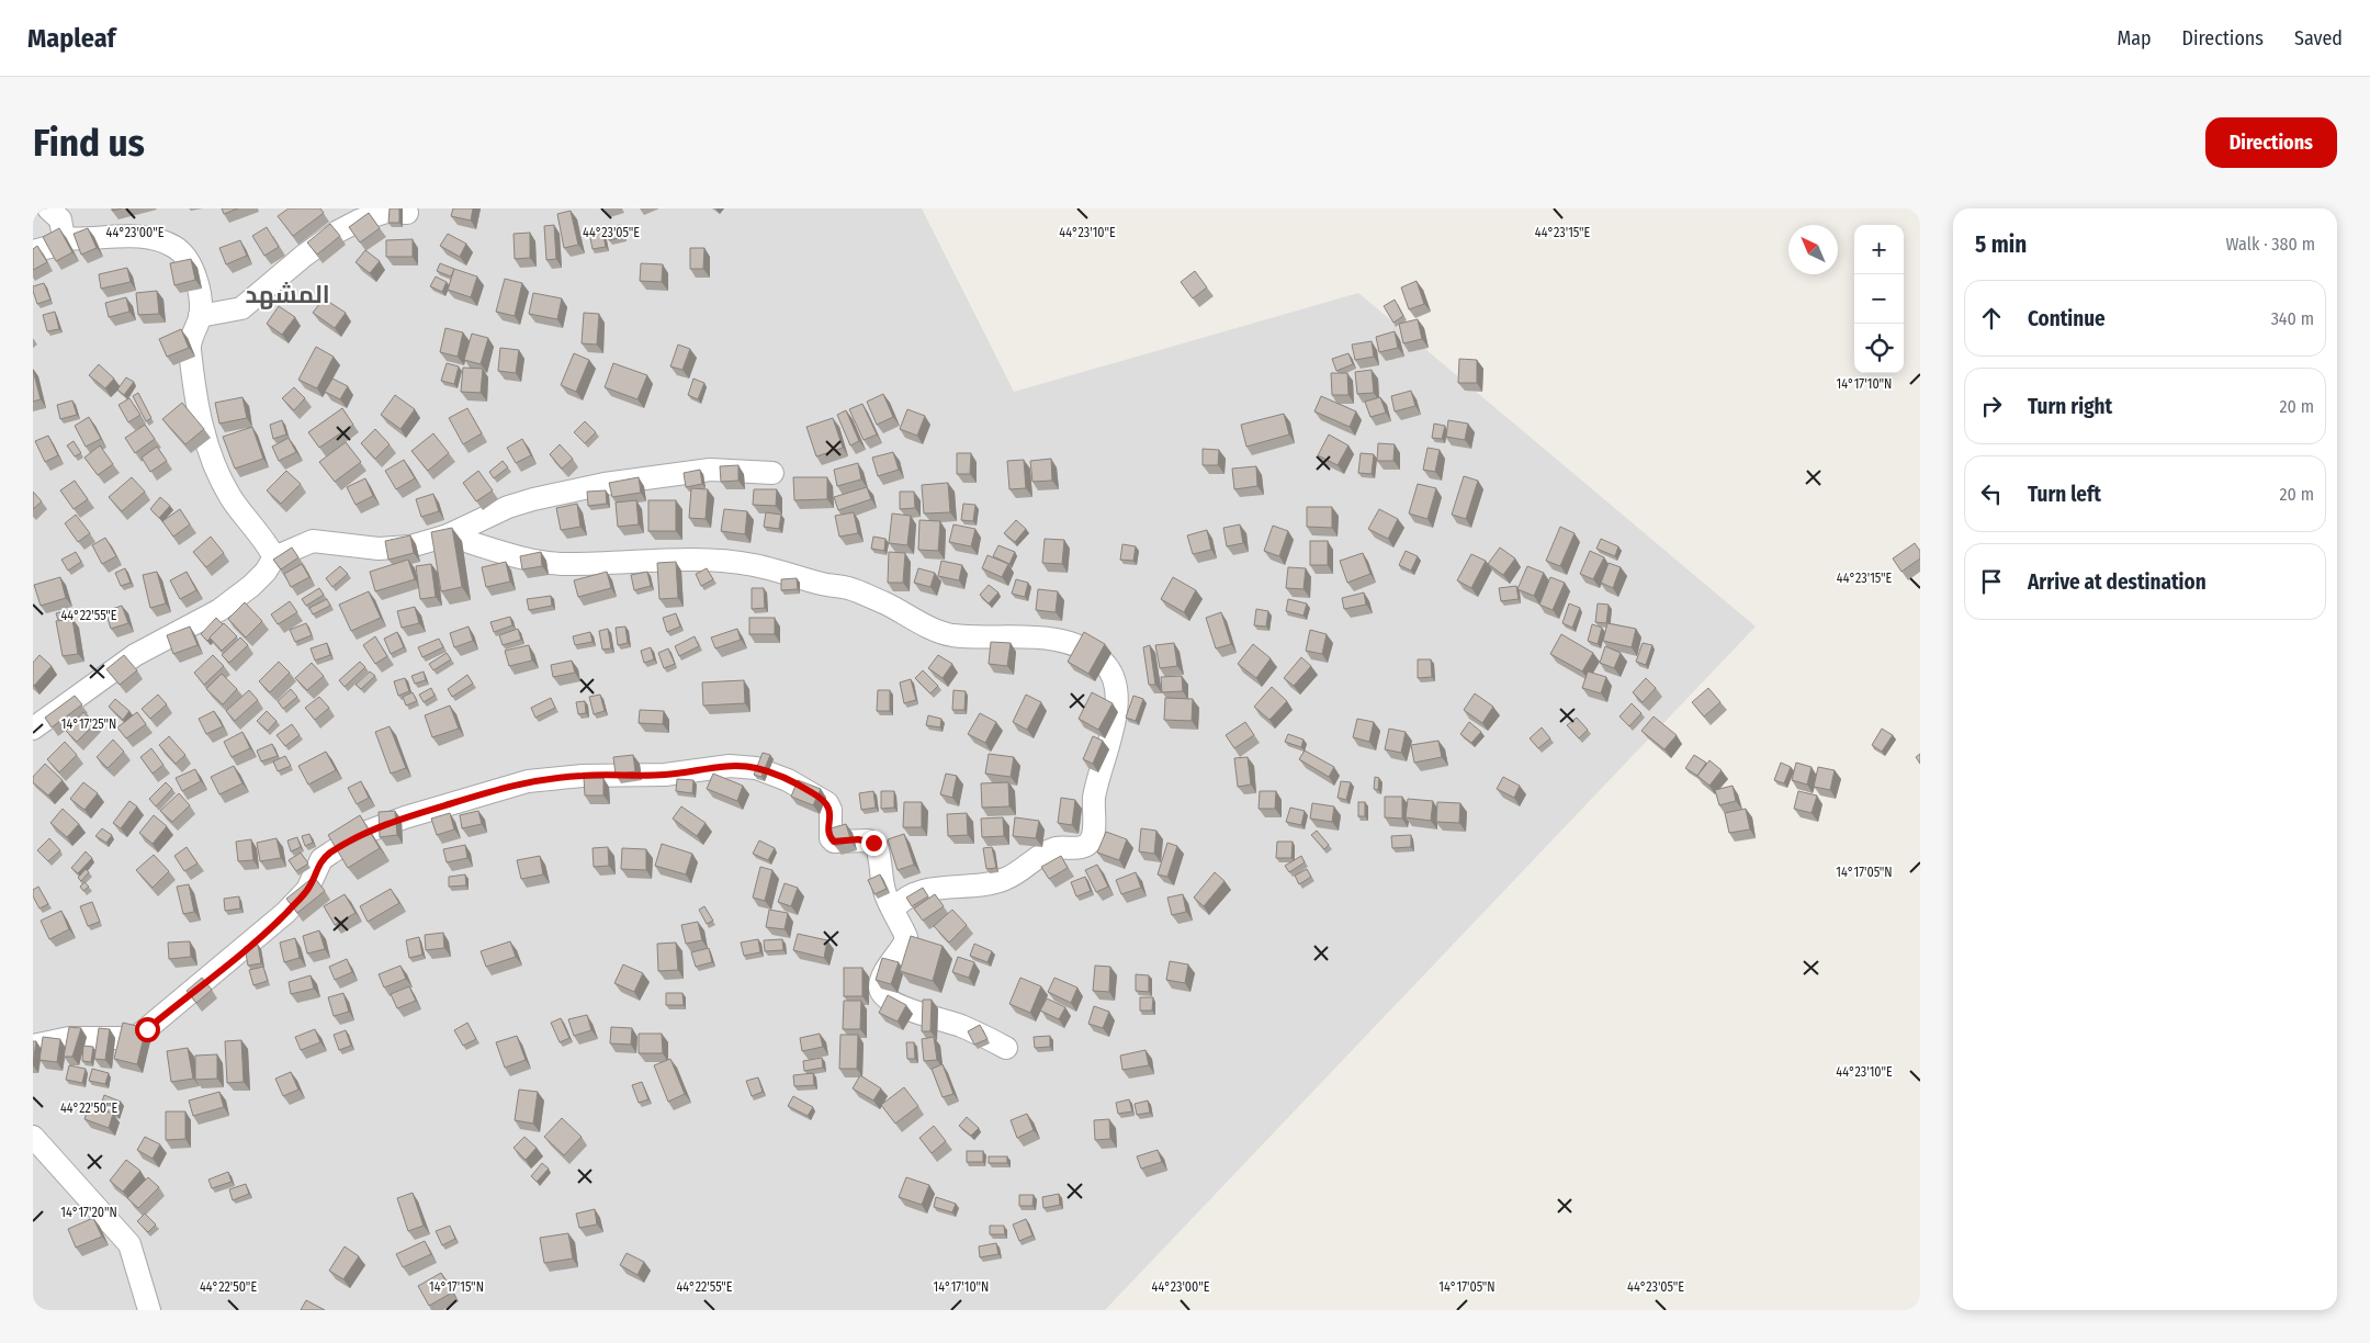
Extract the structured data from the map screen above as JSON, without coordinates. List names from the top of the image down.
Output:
{
  "districts": ["المشهد"],
  "north": "top left",
  "page": {
    "header": "Mapleaf",
    "nav": ["Map", "Directions", "Saved"],
    "buttons": "Directions",
    "title": "Find us",
    "heading": ["5 min", "Walk · 380 m"],
    "map_buttons": ["+", "−"],
    "list": [
      ["Continue", "340 m"],
      ["Turn right", "20 m"],
      ["Turn left", "20 m"],
      "Arrive at destination"
    ]
  },
  "coordinates": [
    "44°23'00\"E",
    "44°23'05\"E",
    "44°23'10\"E",
    "44°23'15\"E",
    "14°17'10\"N",
    "44°22'55\"E",
    "14°17'25\"N",
    "14°17'05\"N",
    "44°22'50\"E",
    "14°17'20\"N",
    "14°17'15\"N"
  ]
}
